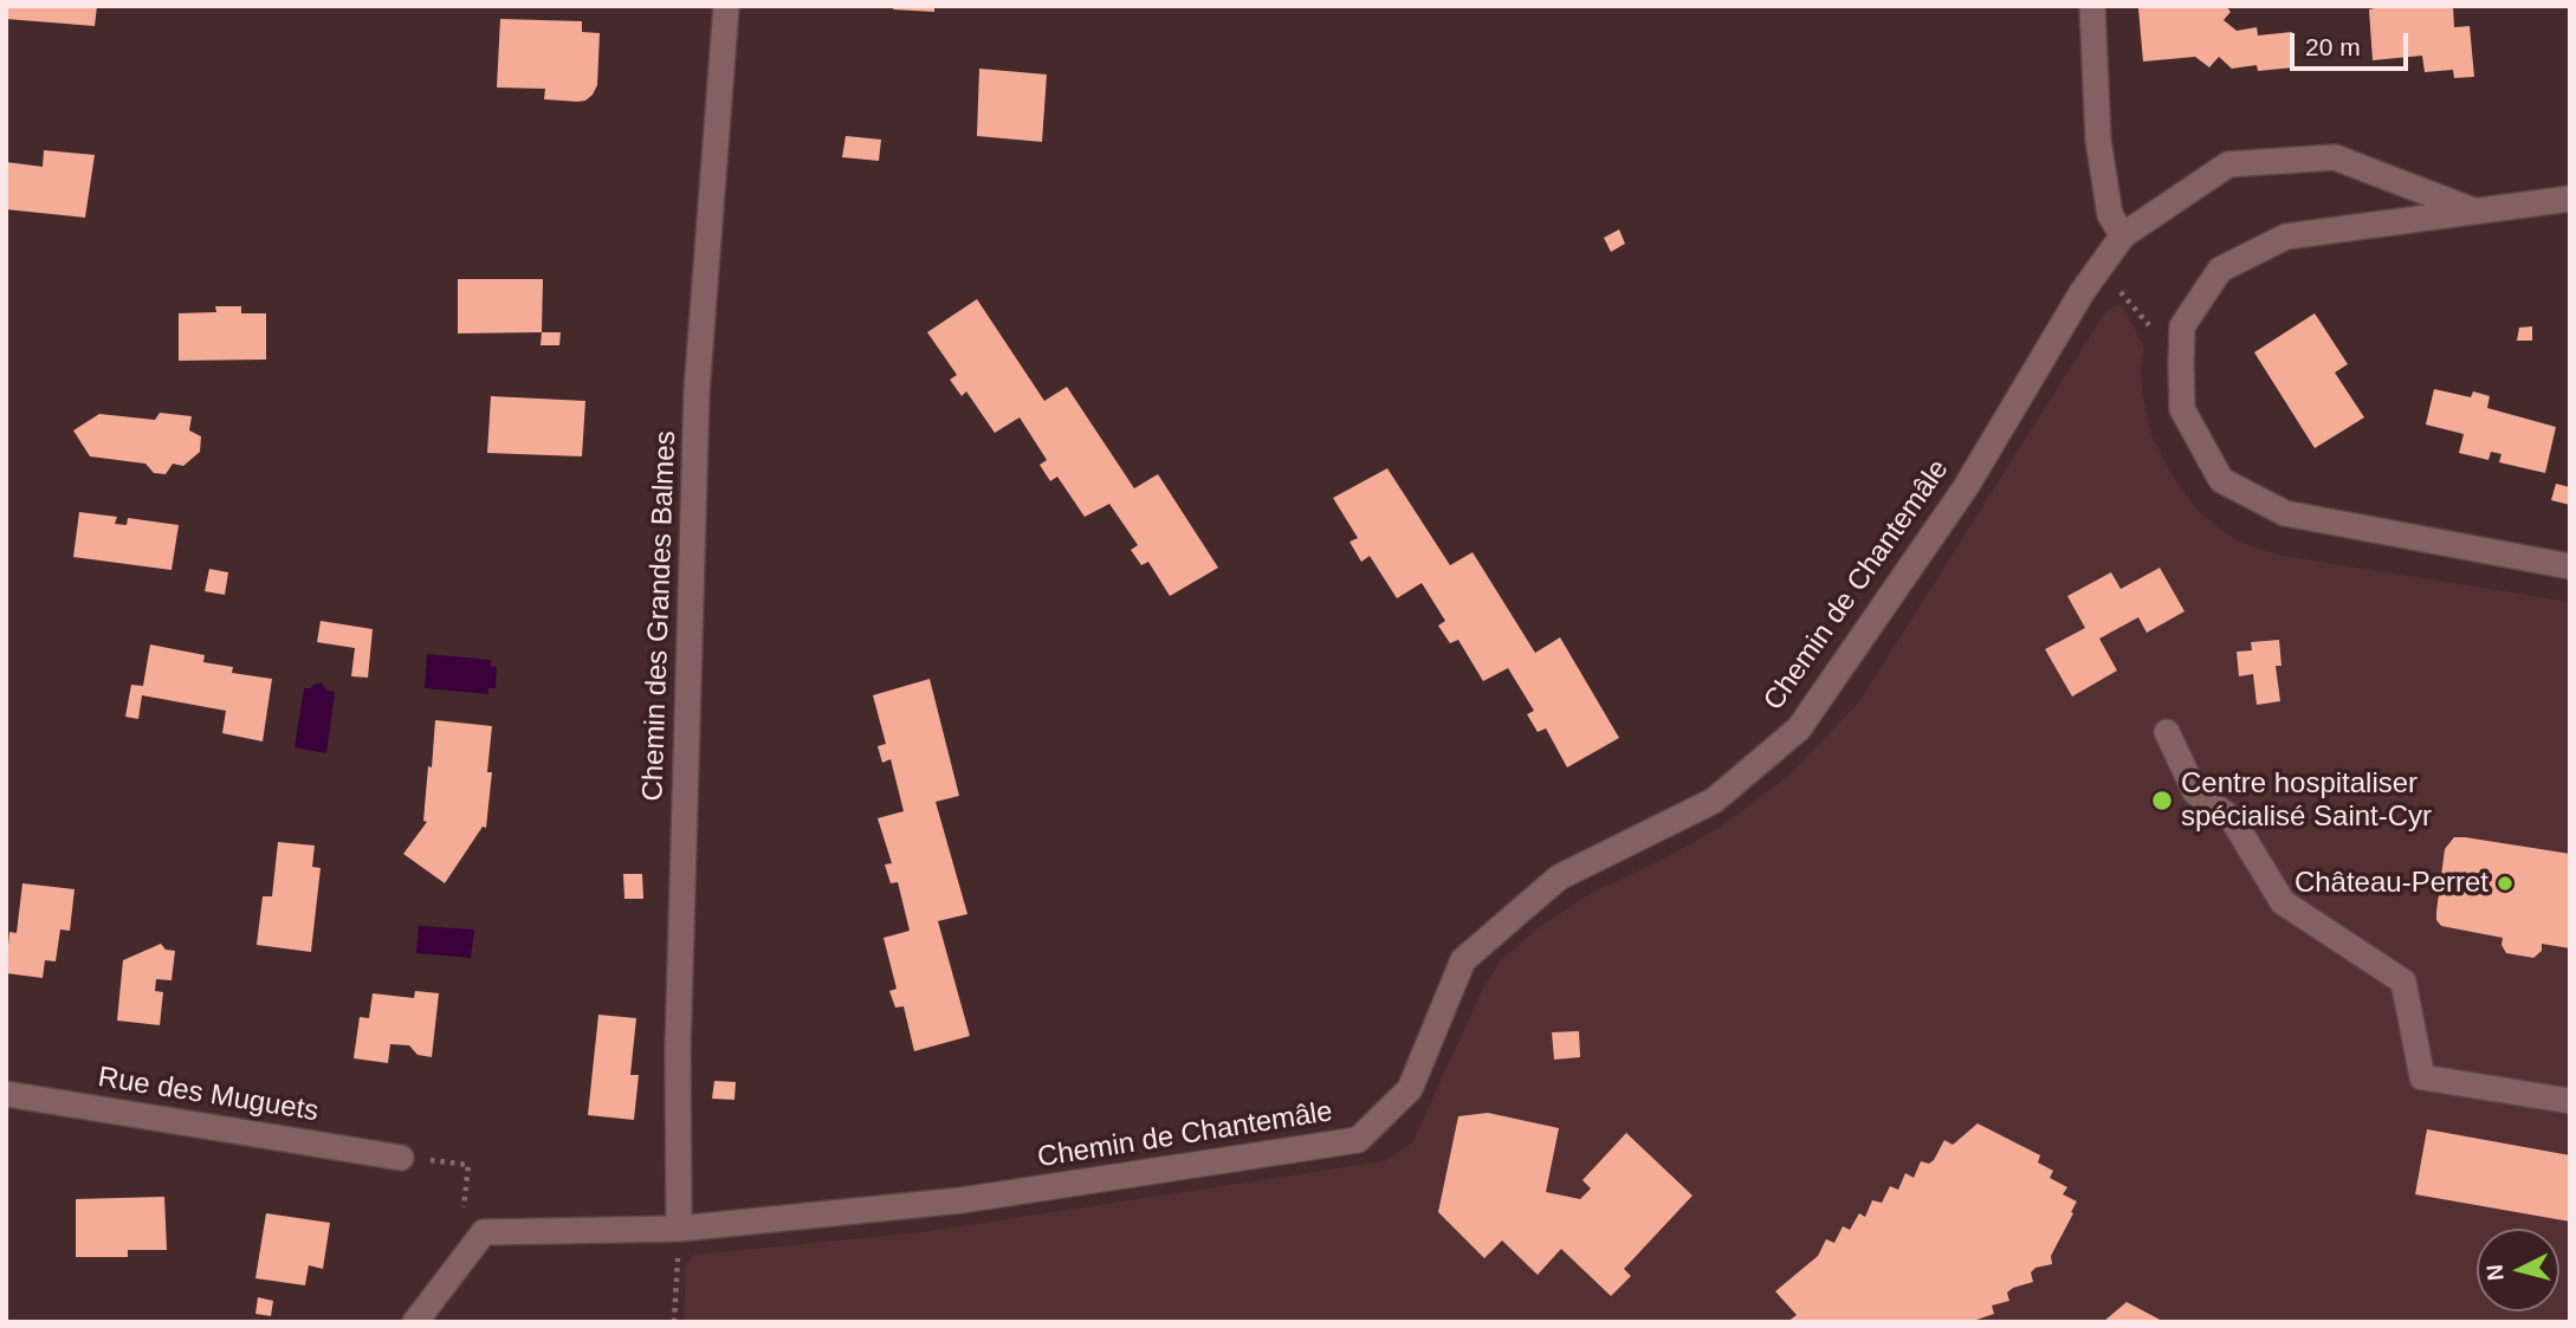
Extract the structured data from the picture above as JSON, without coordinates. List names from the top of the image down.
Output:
{
  "streets": {
    "street": ["Chemin de Chantemâle", "Chemin des Grandes Balmes", "Rue des Muguets"]
  },
  "crossings": [
    ["Chemin de Chantemâle", "Chemin des Grandes Balmes"]
  ],
  "places": ["Centre hospitaliser spécialisé Saint-Cyr", "Château-Perret"],
  "scale_bar": "20 m",
  "north": "left"
}
